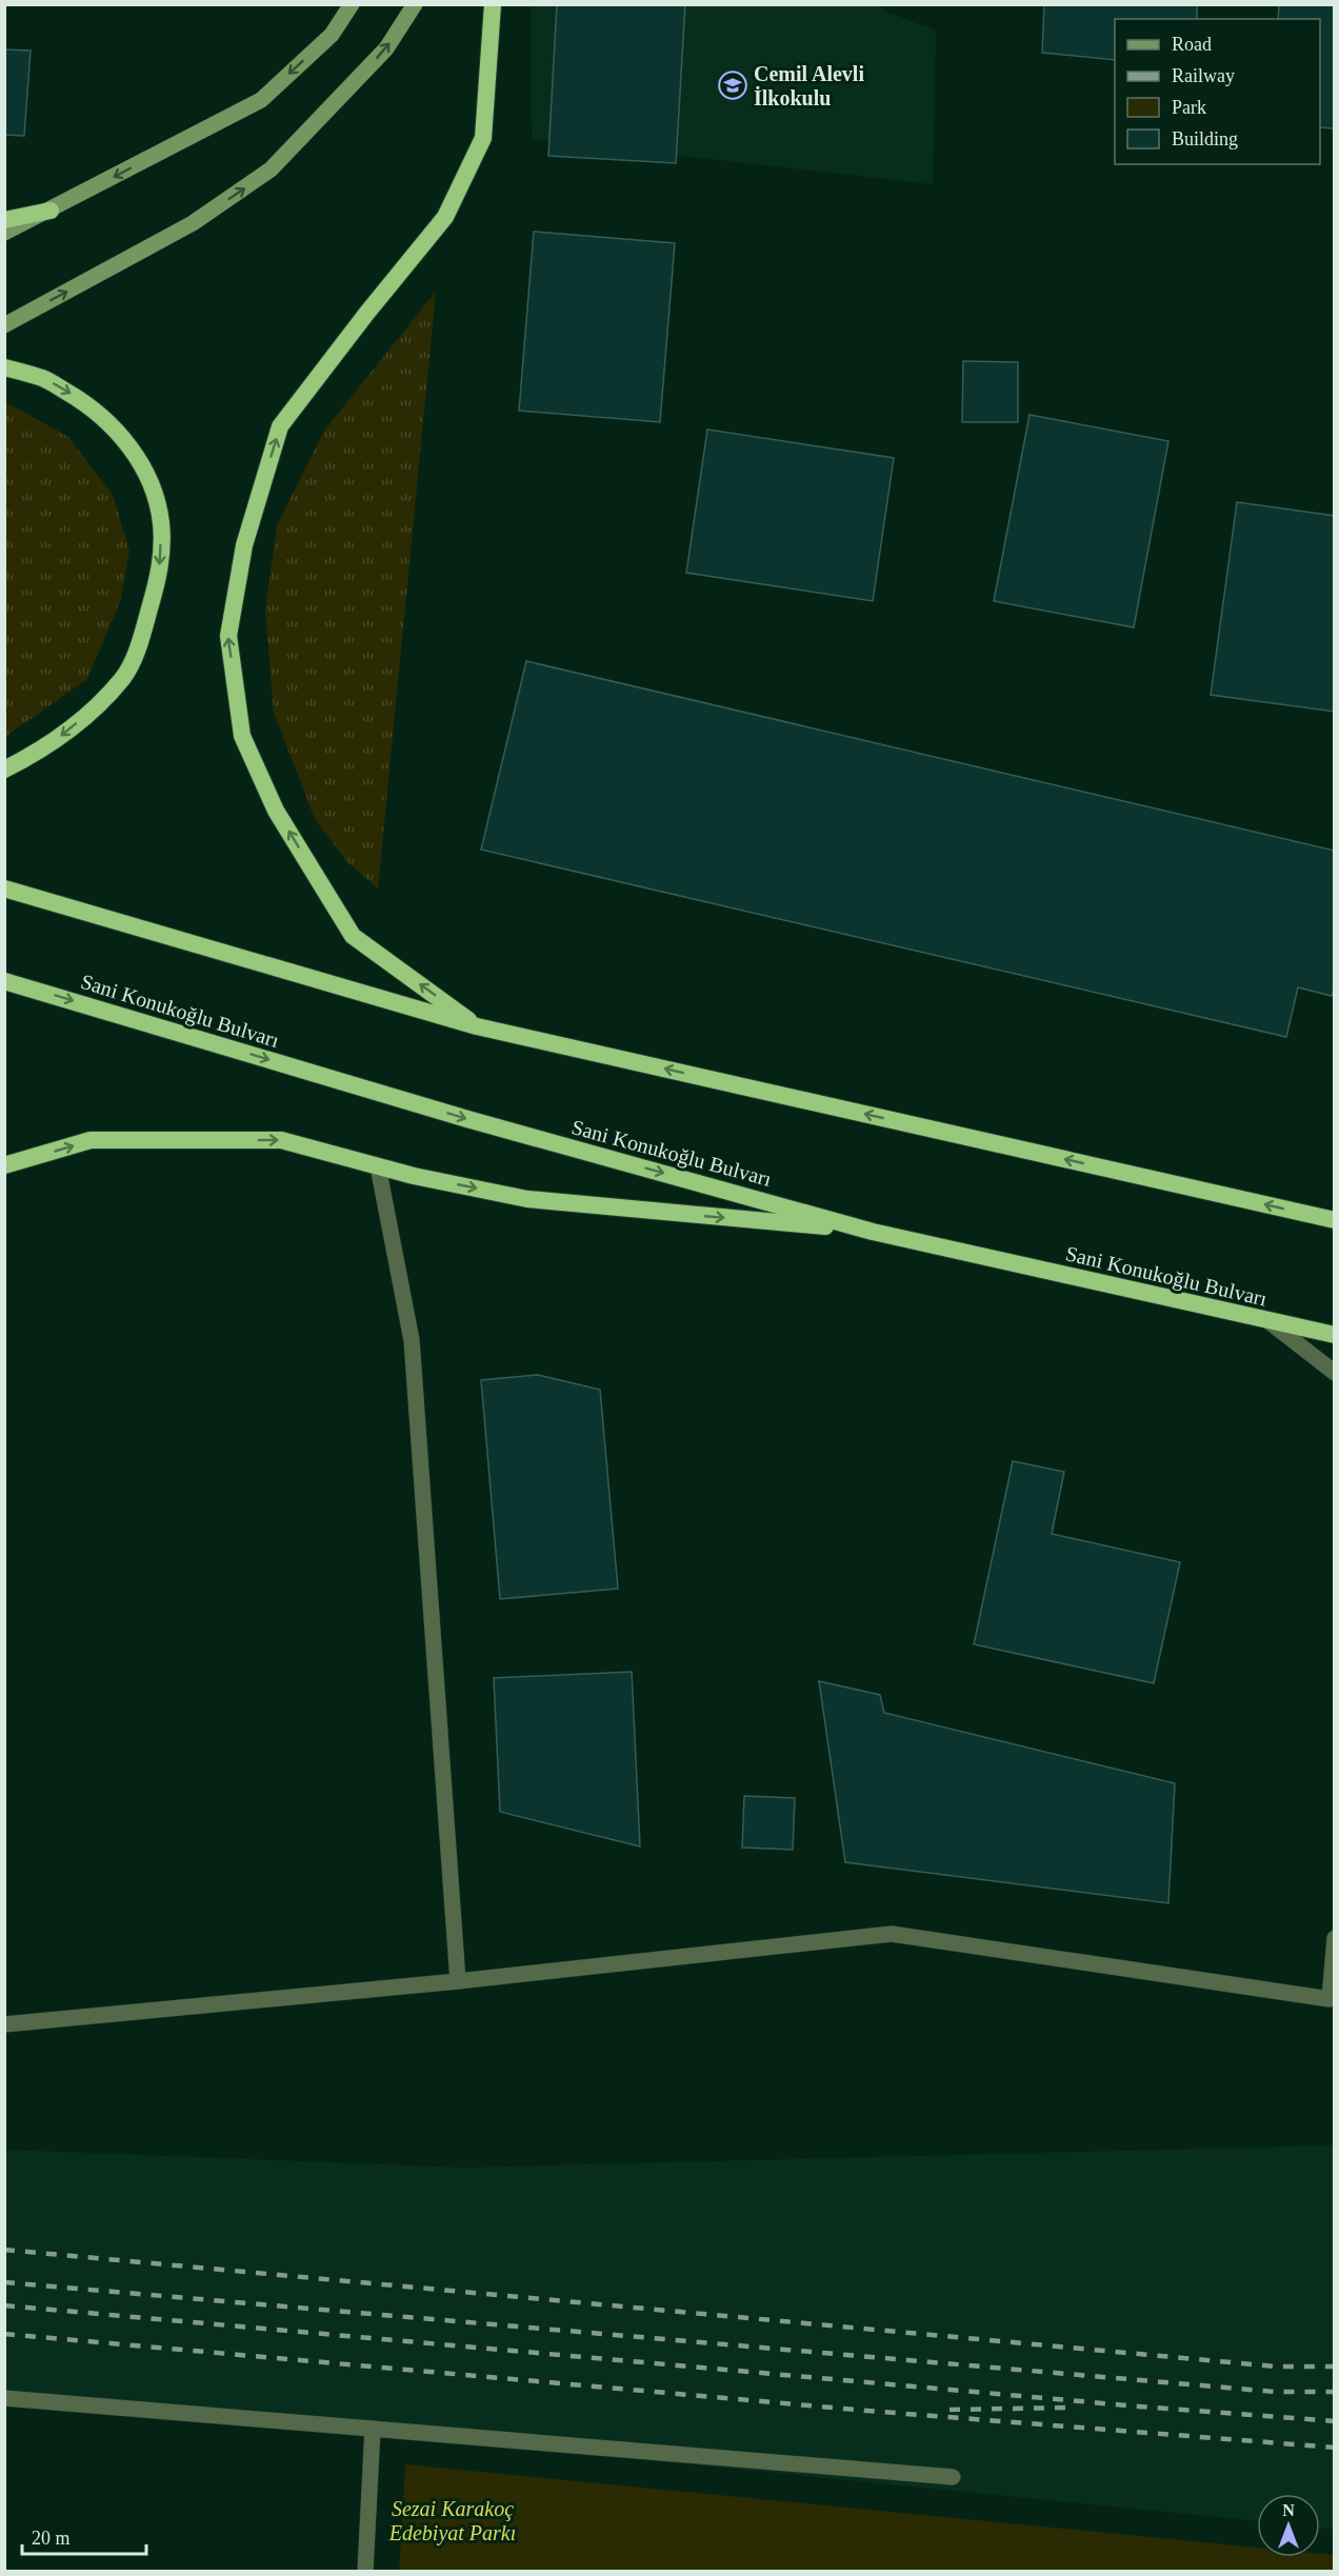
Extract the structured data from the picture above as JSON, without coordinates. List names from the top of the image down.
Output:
{
  "streets": {
    "highway": ["Sani Konukoğlu Bulvarı"]
  },
  "parks": ["Sezai Karakoç Edebiyat Parkı"],
  "places": {
    "school or university": ["Cemil Alevli İlkokulu"]
  },
  "legend": [
    "Road",
    "Railway",
    "Park",
    "Building"
  ],
  "scale_bar": "20 m",
  "north": "top"
}
